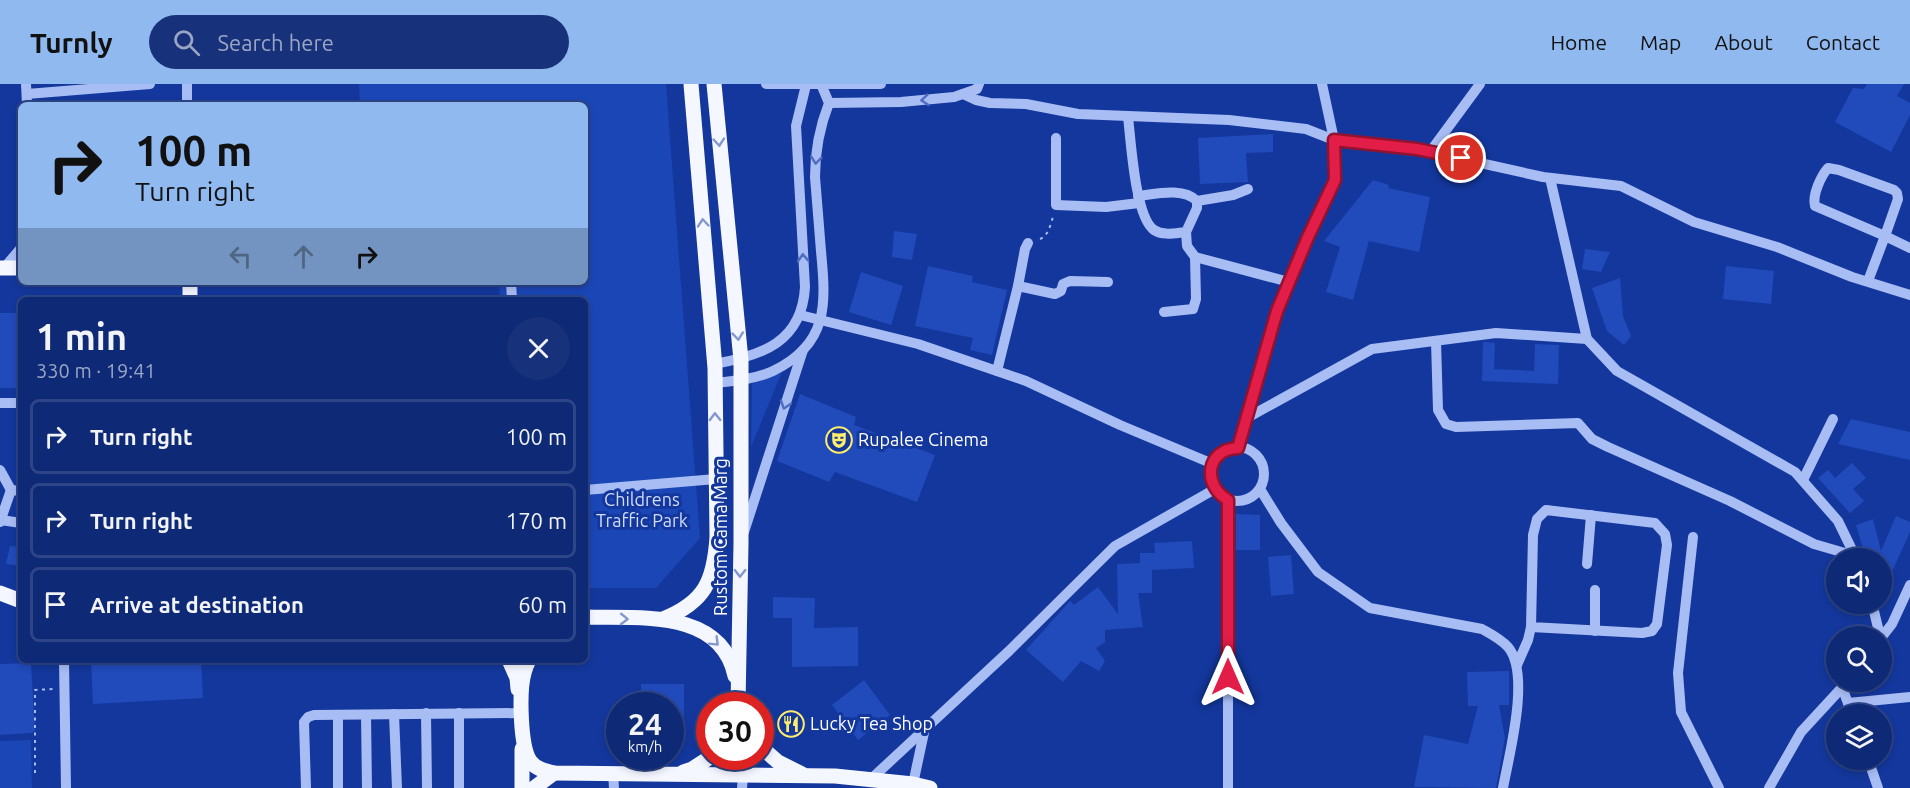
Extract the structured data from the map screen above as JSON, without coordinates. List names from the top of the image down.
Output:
{
  "streets": {
    "main road": ["Rustom Cama Marg"]
  },
  "parks": ["Childrens Traffic Park"],
  "places": {
    "theatre": ["Rupalee Cinema"],
    "restaurant": ["Lucky Tea Shop"]
  },
  "page": {
    "header": "Turnly",
    "search": "Search here",
    "nav": [
      "Home",
      "Map",
      "About",
      "Contact"
    ],
    "turn": ["100 m", "Turn right"],
    "heading": ["1 min", "330 m · 19:41"],
    "list": [
      {
        "name": "Turn right",
        "value": "100 m"
      },
      {
        "name": "Turn right",
        "value": "170 m"
      },
      {
        "name": "Arrive at destination",
        "value": "60 m"
      }
    ],
    "speed": "24 km/h",
    "limit": "30"
  }
}
